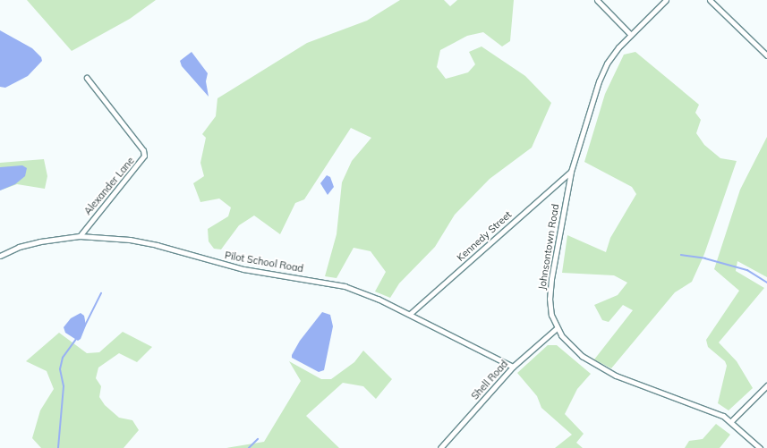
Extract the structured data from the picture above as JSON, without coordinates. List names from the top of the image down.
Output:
{
  "streets": {
    "street": [
      "Alexander Lane",
      "Kennedy Street",
      "Johnsontown Road",
      "Pilot School Road",
      "Shell Road"
    ]
  },
  "crossings": [
    ["Alexander Lane", "Pilot School Road"],
    ["Kennedy Street", "Johnsontown Road"],
    ["Kennedy Street", "Pilot School Road"],
    ["Johnsontown Road", "Shell Road"],
    ["Pilot School Road", "Shell Road"]
  ]
}
